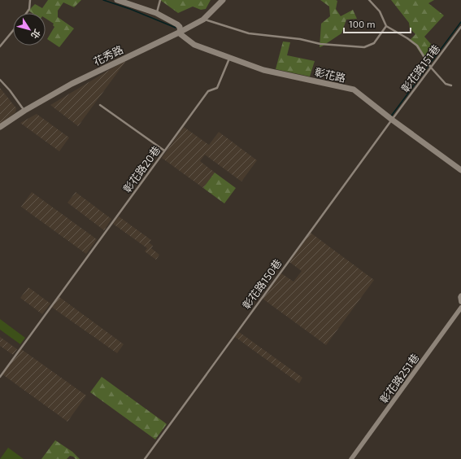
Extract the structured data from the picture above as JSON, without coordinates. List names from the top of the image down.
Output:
{
  "streets": {
    "street": ["花秀路", "彰花路", "彰花路251巷"],
    "lane": ["彰花路151巷", "彰花路20巷", "彰花路150巷"]
  },
  "crossings": [
    ["花秀路", "彰花路"],
    ["彰花路151巷", "彰花路"],
    ["彰花路151巷", "彰花路150巷"],
    ["彰花路", "彰花路20巷"],
    ["彰花路", "彰花路150巷"]
  ],
  "scale_bar": "100 m",
  "north": "bottom right"
}
